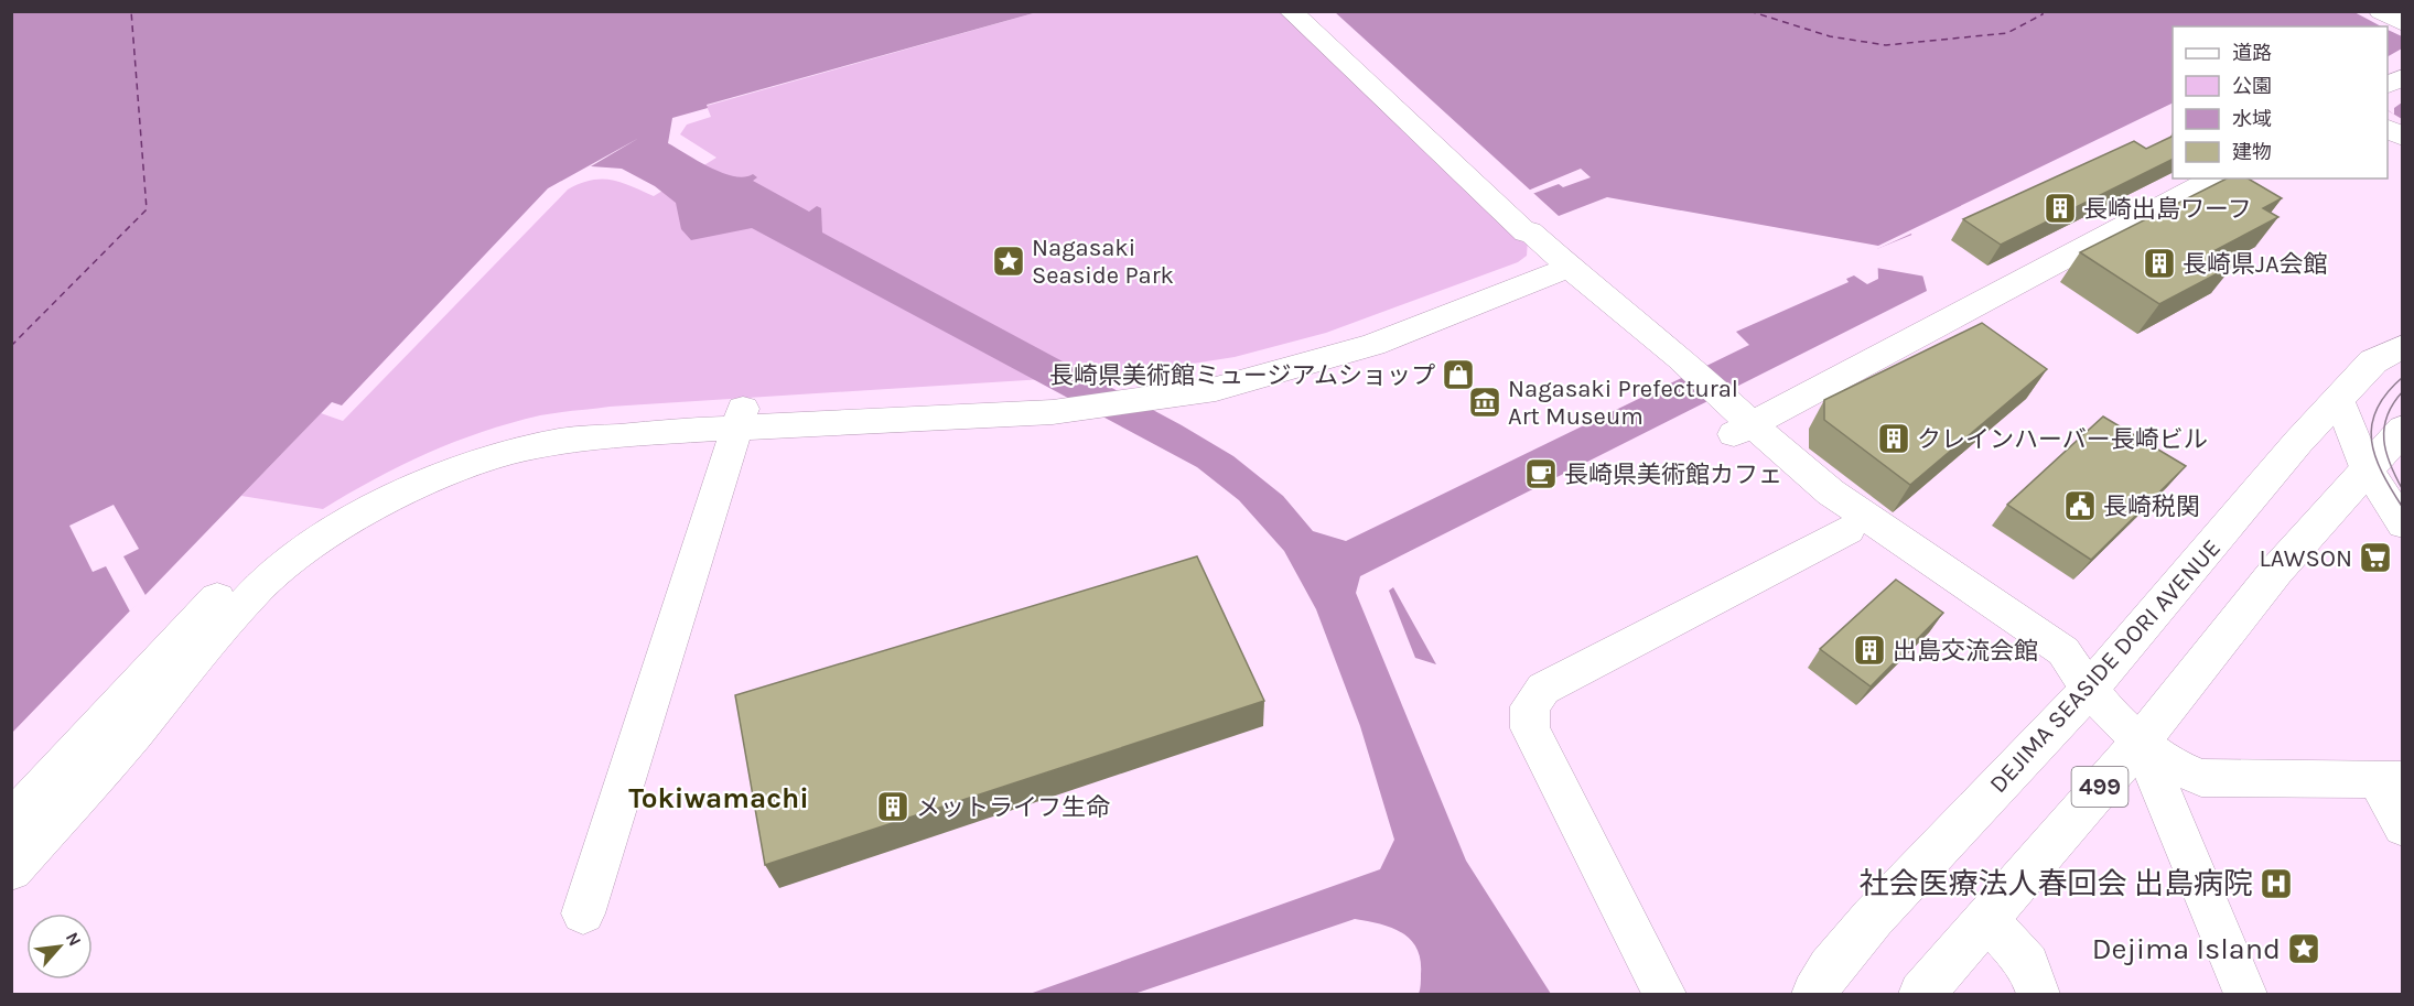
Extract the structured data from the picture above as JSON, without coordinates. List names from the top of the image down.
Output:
{
  "streets": {
    "highway": ["DEJIMA SEASIDE DORI AVENUE", "499"]
  },
  "districts": ["Tokiwamachi"],
  "places": {
    "building": [
      "長崎出島ワーフ",
      "長崎県JA会館",
      "クレインハーバー長崎ビル",
      "出島交流会館",
      "メットライフ生命"
    ],
    "place": ["Nagasaki Seaside Park", "Dejima Island"],
    "shop": ["長崎県美術館ミュージアムショップ"],
    "museum": ["Nagasaki Prefectural Art Museum"],
    "cafe": ["長崎県美術館カフェ"],
    "public building": ["長崎税関"],
    "supermarket": ["LAWSON"],
    "hospital": ["社会医療法人春回会 出島病院"]
  },
  "legend": [
    "道路",
    "公園",
    "水域",
    "建物"
  ],
  "north": "top right"
}
